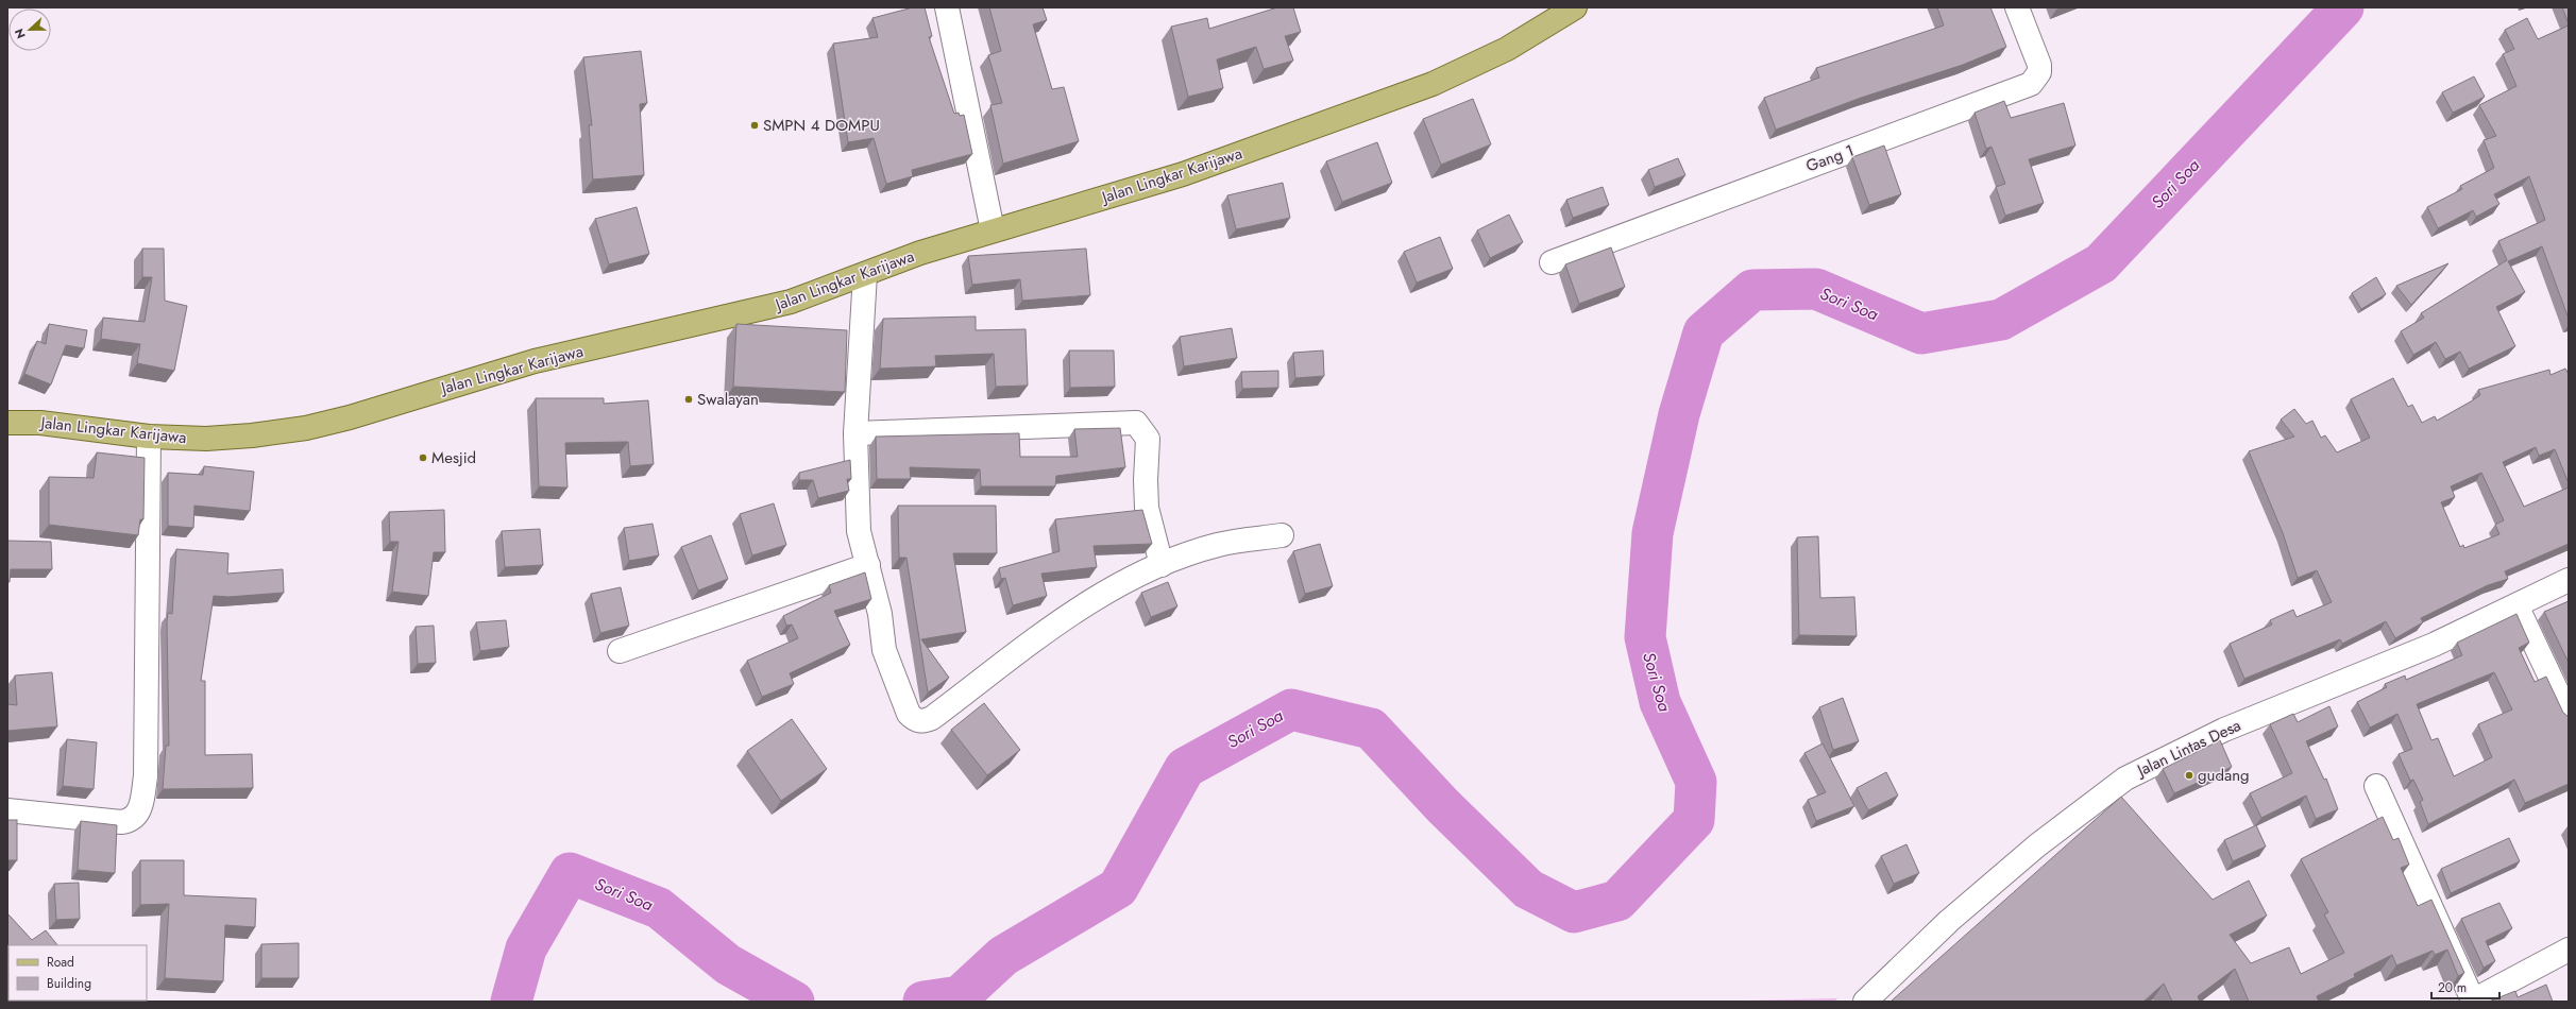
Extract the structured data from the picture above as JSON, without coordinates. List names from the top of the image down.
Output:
{
  "streets": {
    "main road": ["Jalan Lingkar Karijawa"],
    "street": ["Gang 1", "Jalan Lintas Desa"]
  },
  "water": ["Sori Soa"],
  "places": [
    "SMPN 4 DOMPU",
    "Swalayan",
    "Mesjid",
    "gudang"
  ],
  "legend": ["Road", "Building"],
  "scale_bar": "20 m",
  "north": "left"
}
